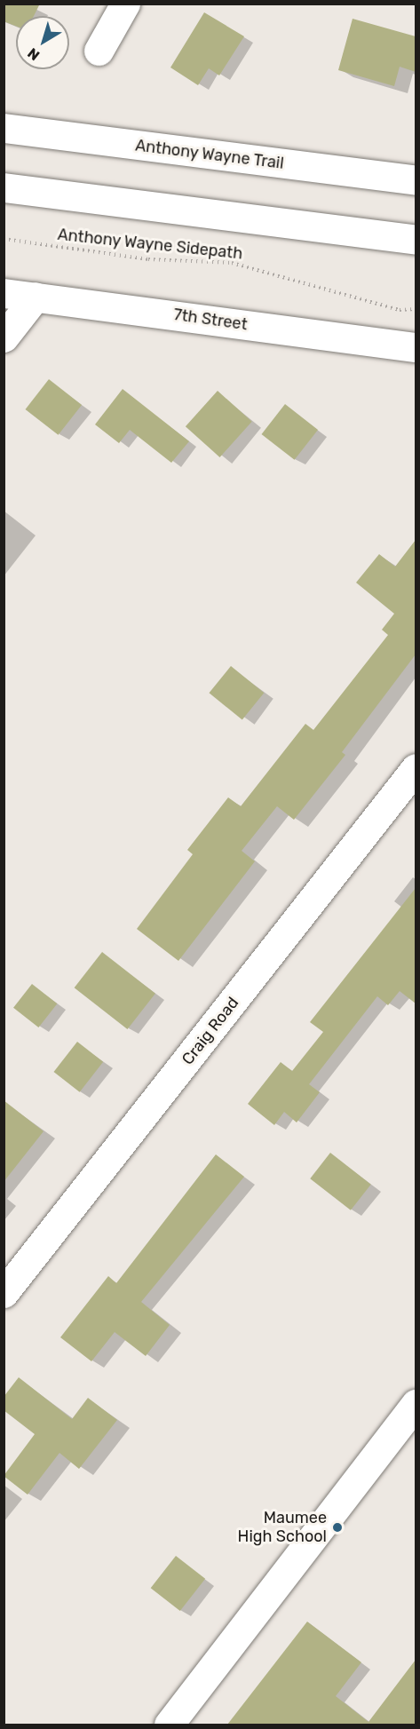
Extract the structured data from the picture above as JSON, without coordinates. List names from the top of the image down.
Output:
{
  "streets": {
    "main road": ["Anthony Wayne Trail", "7th Street", "Craig Road"],
    "path": ["Anthony Wayne Sidepath"]
  },
  "places": ["Maumee High School"],
  "north": "bottom left"
}
